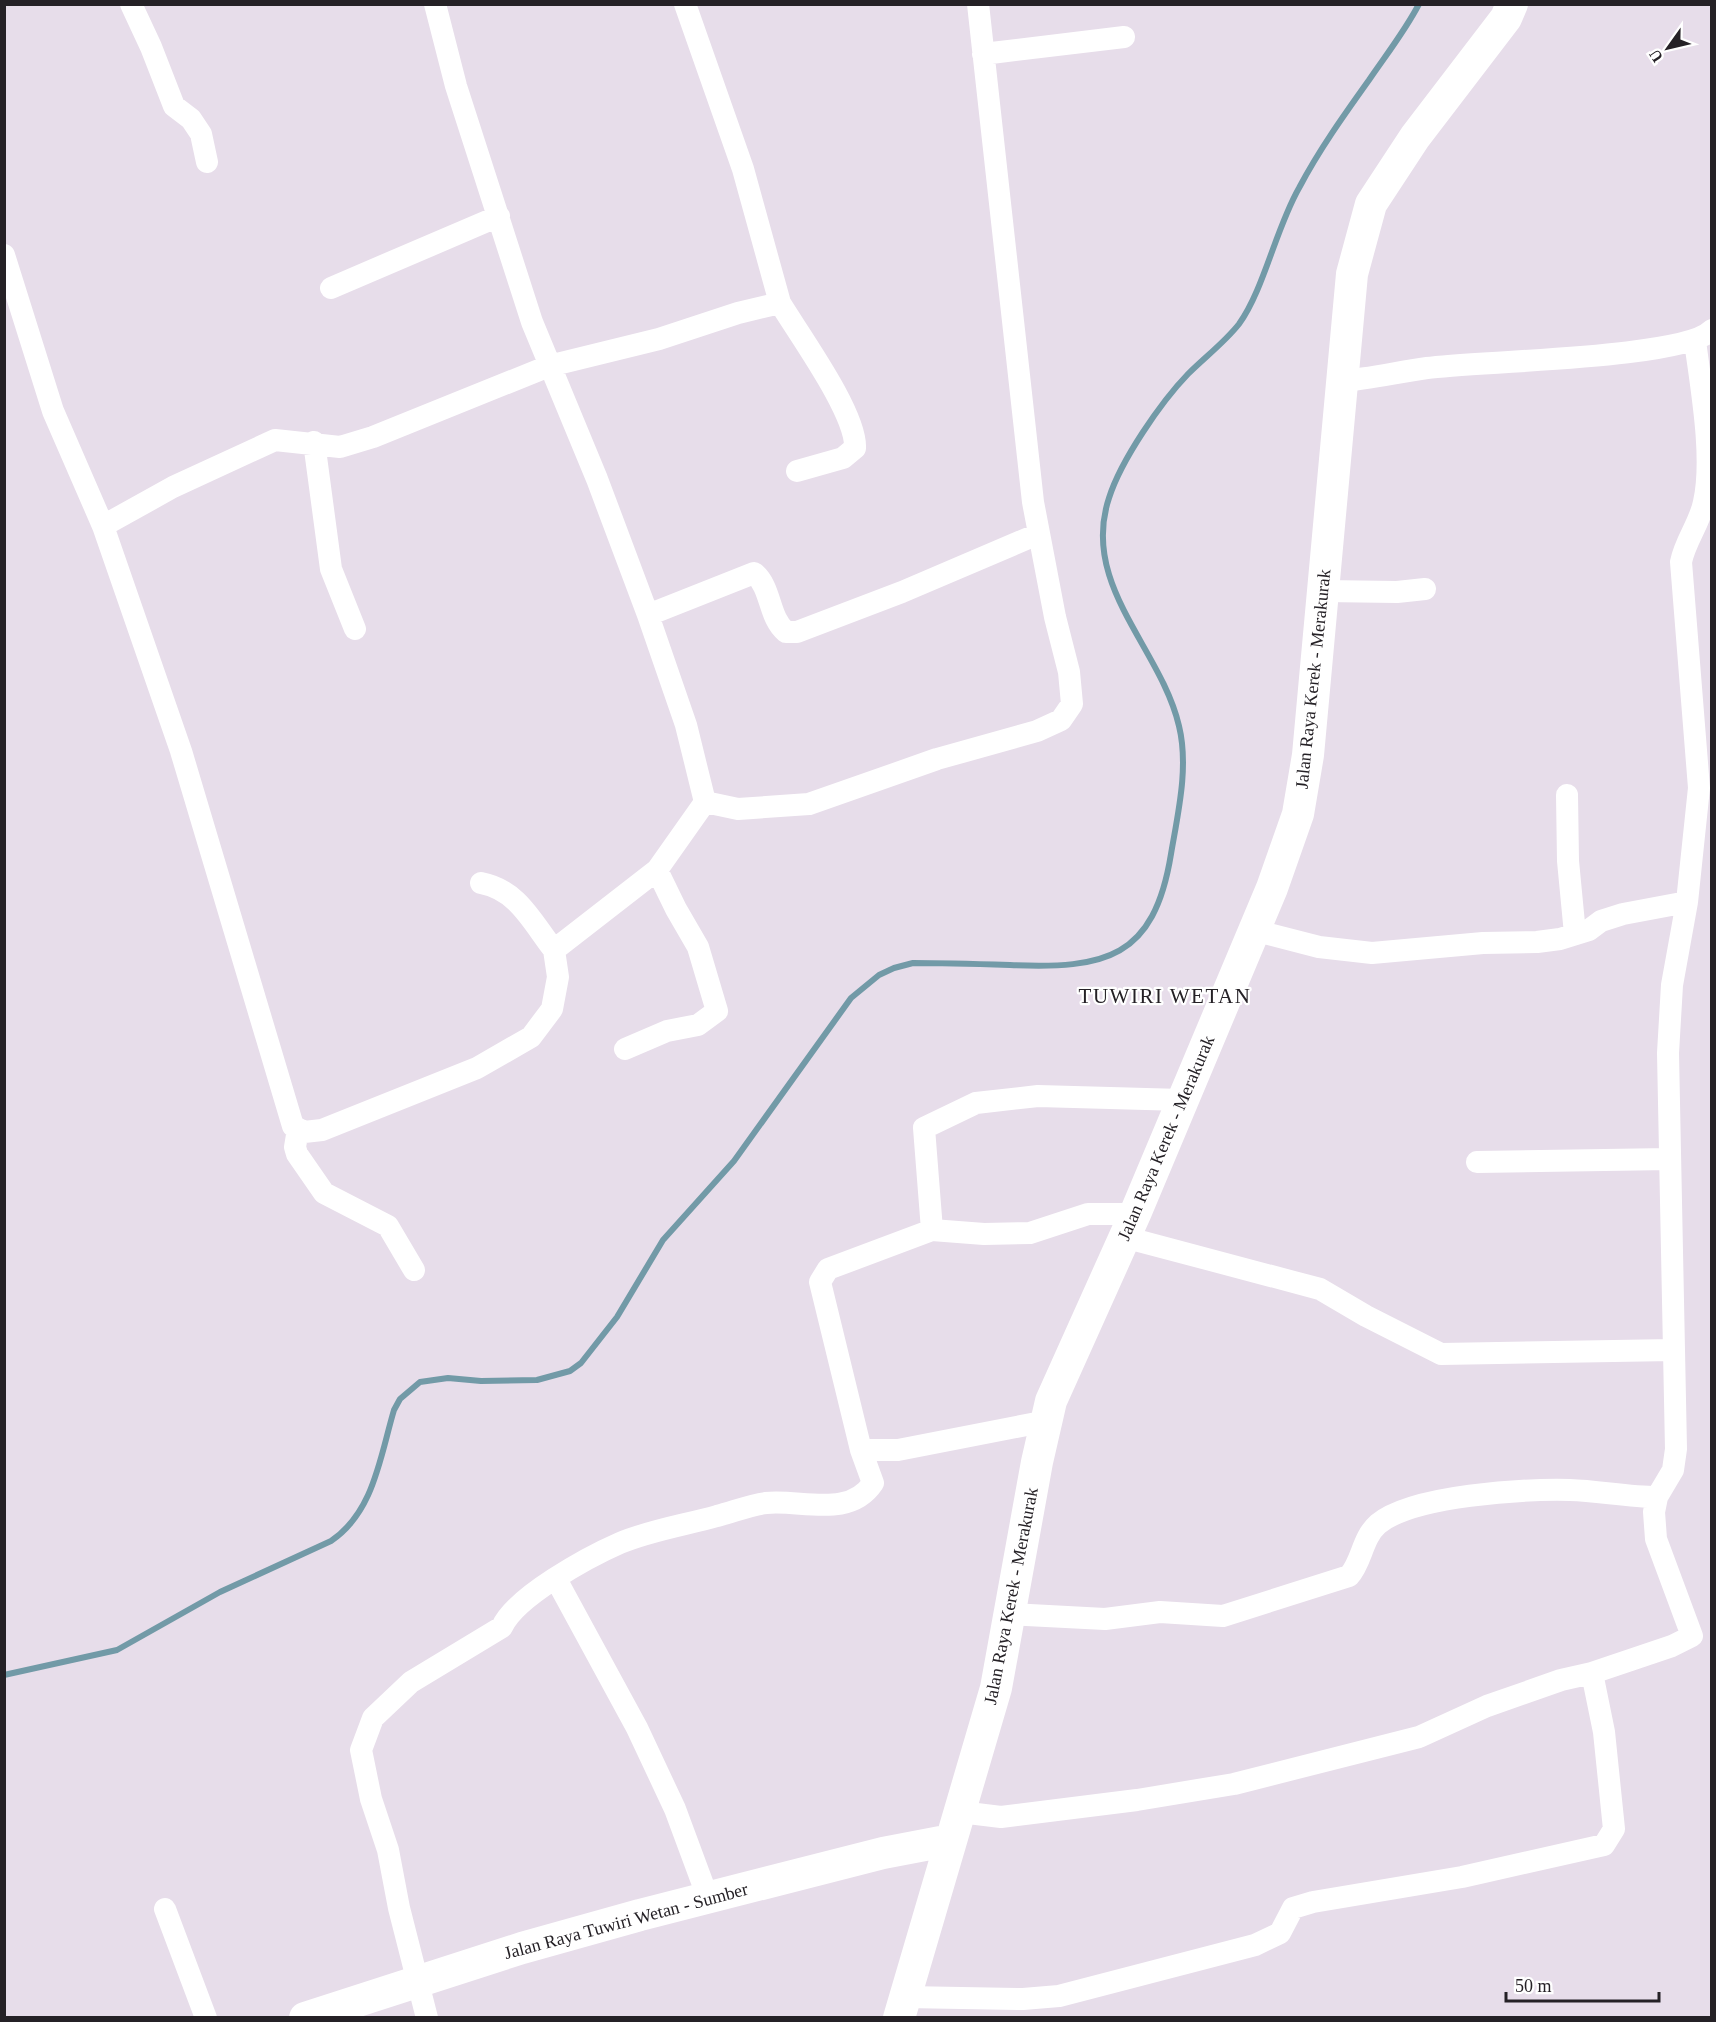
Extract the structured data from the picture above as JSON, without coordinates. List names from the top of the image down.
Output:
{
  "streets": {
    "main road": ["Jalan Raya Kerek - Merakurak", "Jalan Raya Tuwiri Wetan - Sumber"]
  },
  "crossings": [
    ["Jalan Raya Kerek - Merakurak", "Jalan Raya Tuwiri Wetan - Sumber"]
  ],
  "districts": ["TUWIRI WETAN"],
  "scale_bar": "50 m",
  "north": "bottom left"
}
